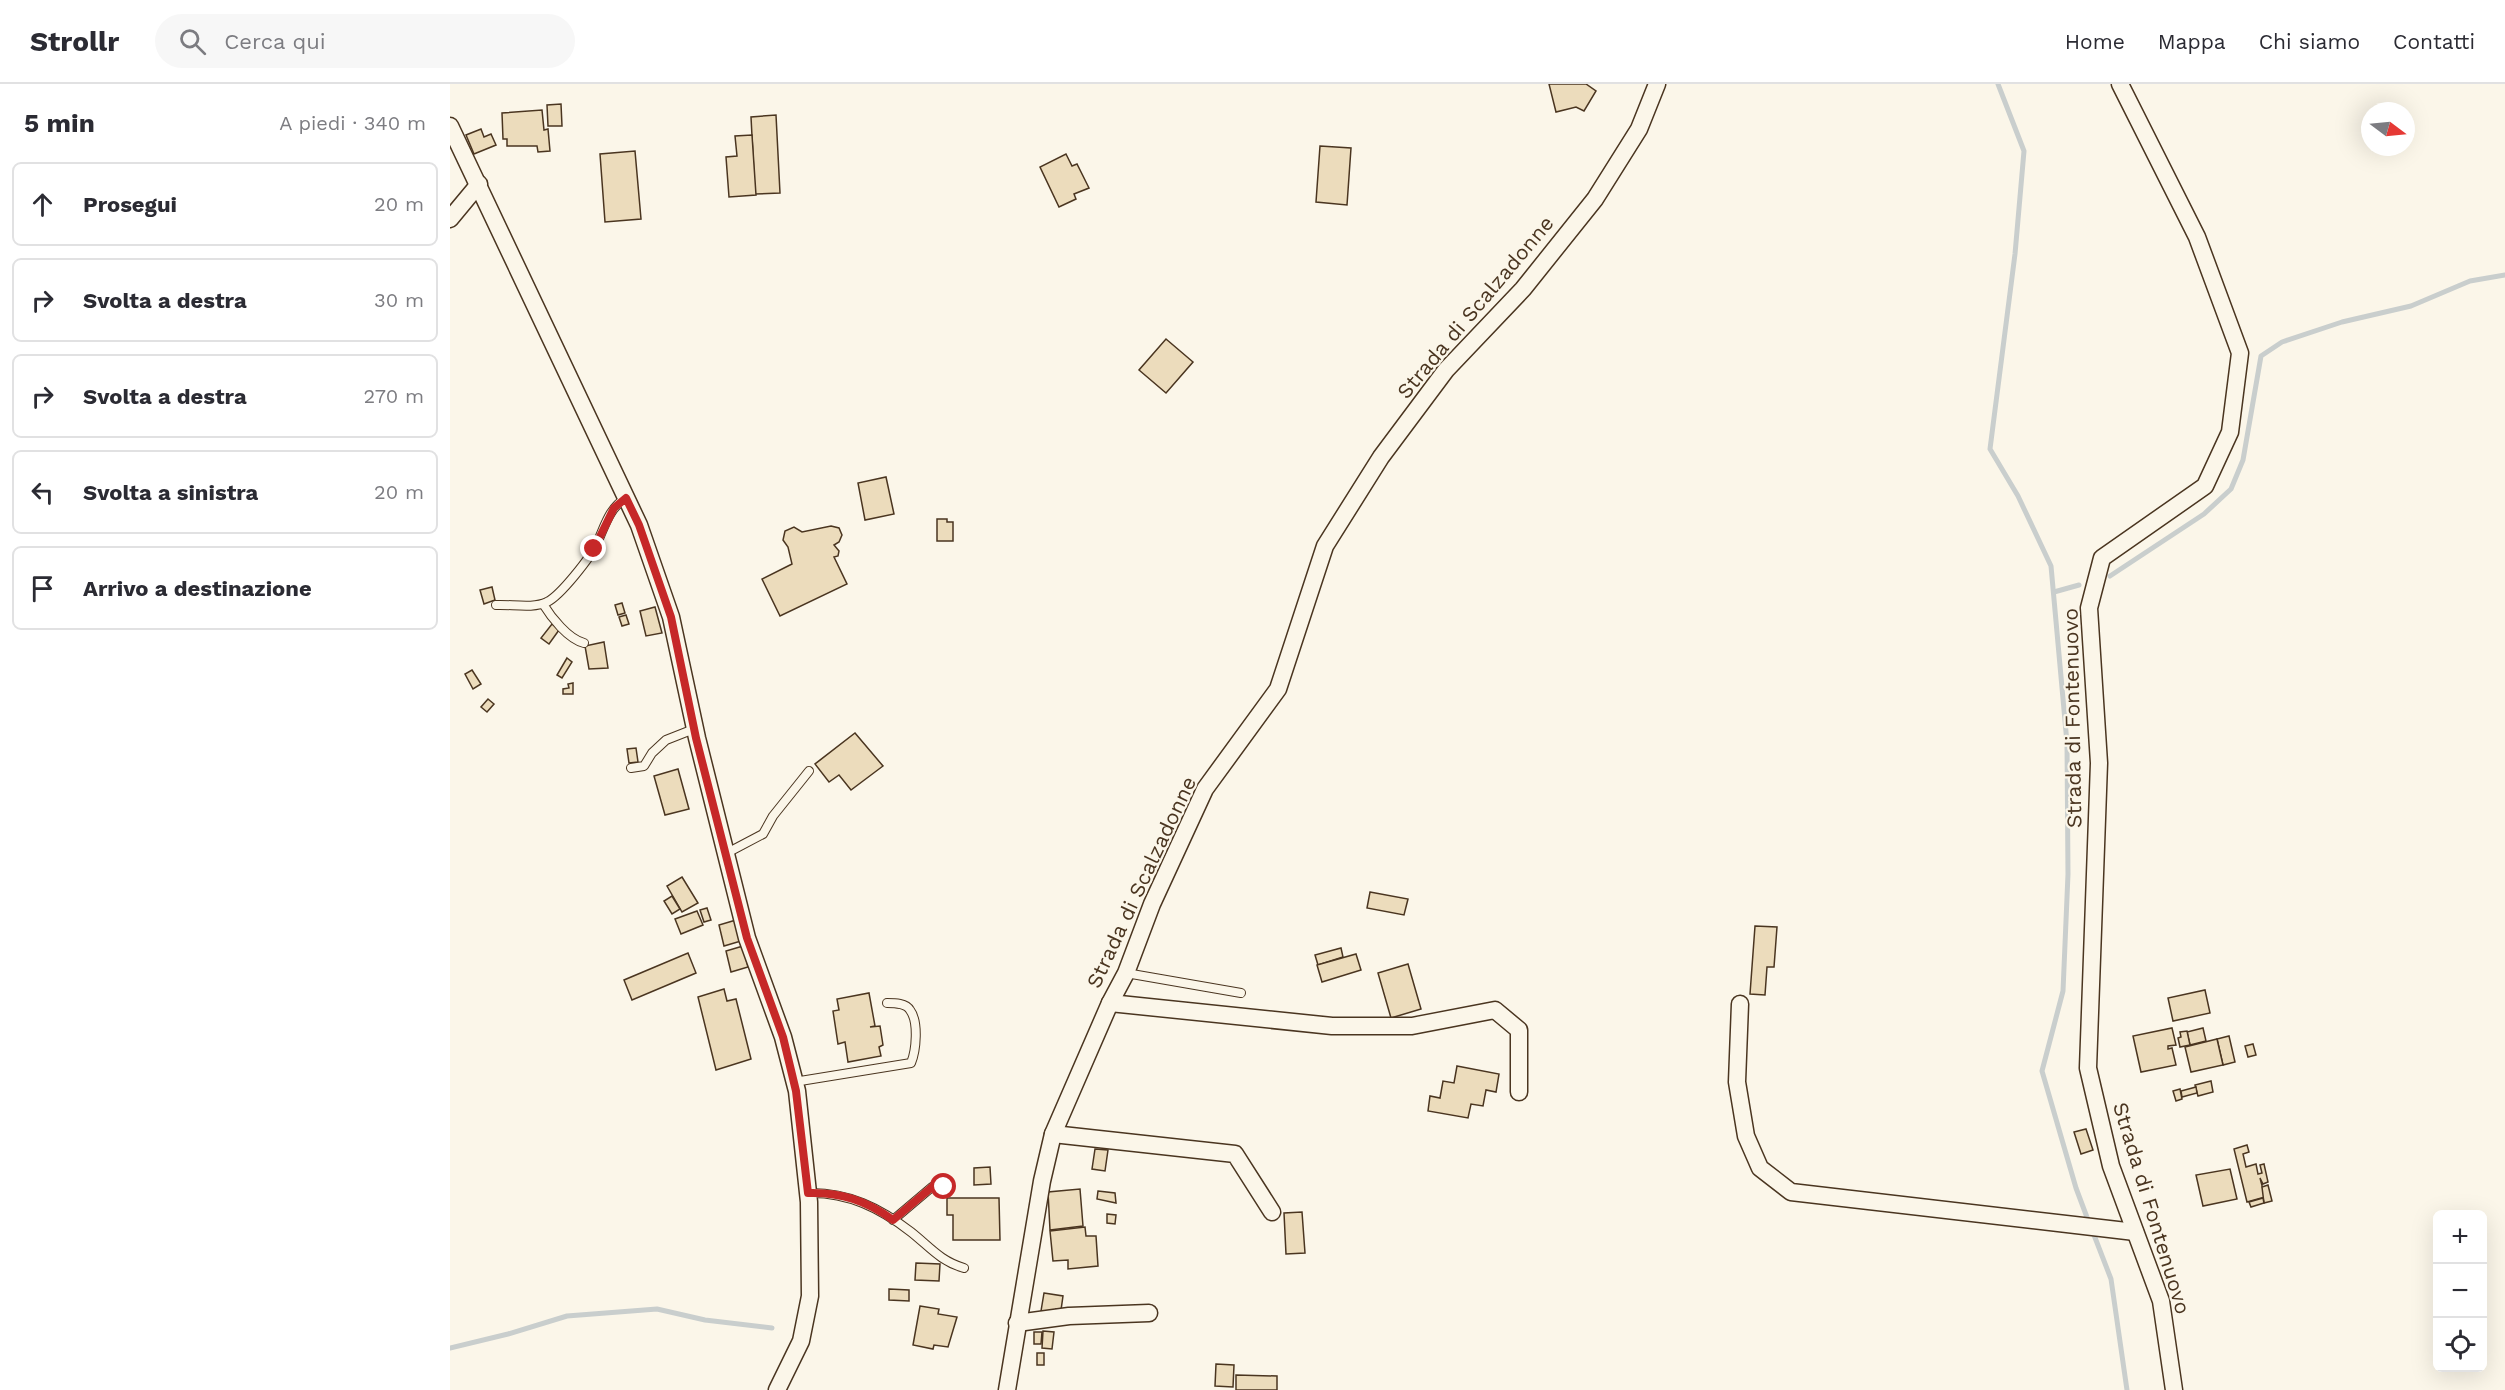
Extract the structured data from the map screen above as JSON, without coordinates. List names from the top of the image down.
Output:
{
  "streets": {
    "street": ["Strada di Scalzadonne", "Strada di Fontenuovo"]
  },
  "north": "right",
  "page": {
    "header": "Strollr",
    "search": "Cerca qui",
    "nav": [
      "Home",
      "Mappa",
      "Chi siamo",
      "Contatti"
    ],
    "heading": ["5 min", "A piedi · 340 m"],
    "list": [
      ["Prosegui", "20 m"],
      ["Svolta a destra", "30 m"],
      ["Svolta a destra", "270 m"],
      ["Svolta a sinistra", "20 m"],
      "Arrivo a destinazione"
    ],
    "map_buttons": ["+", "−"]
  }
}
